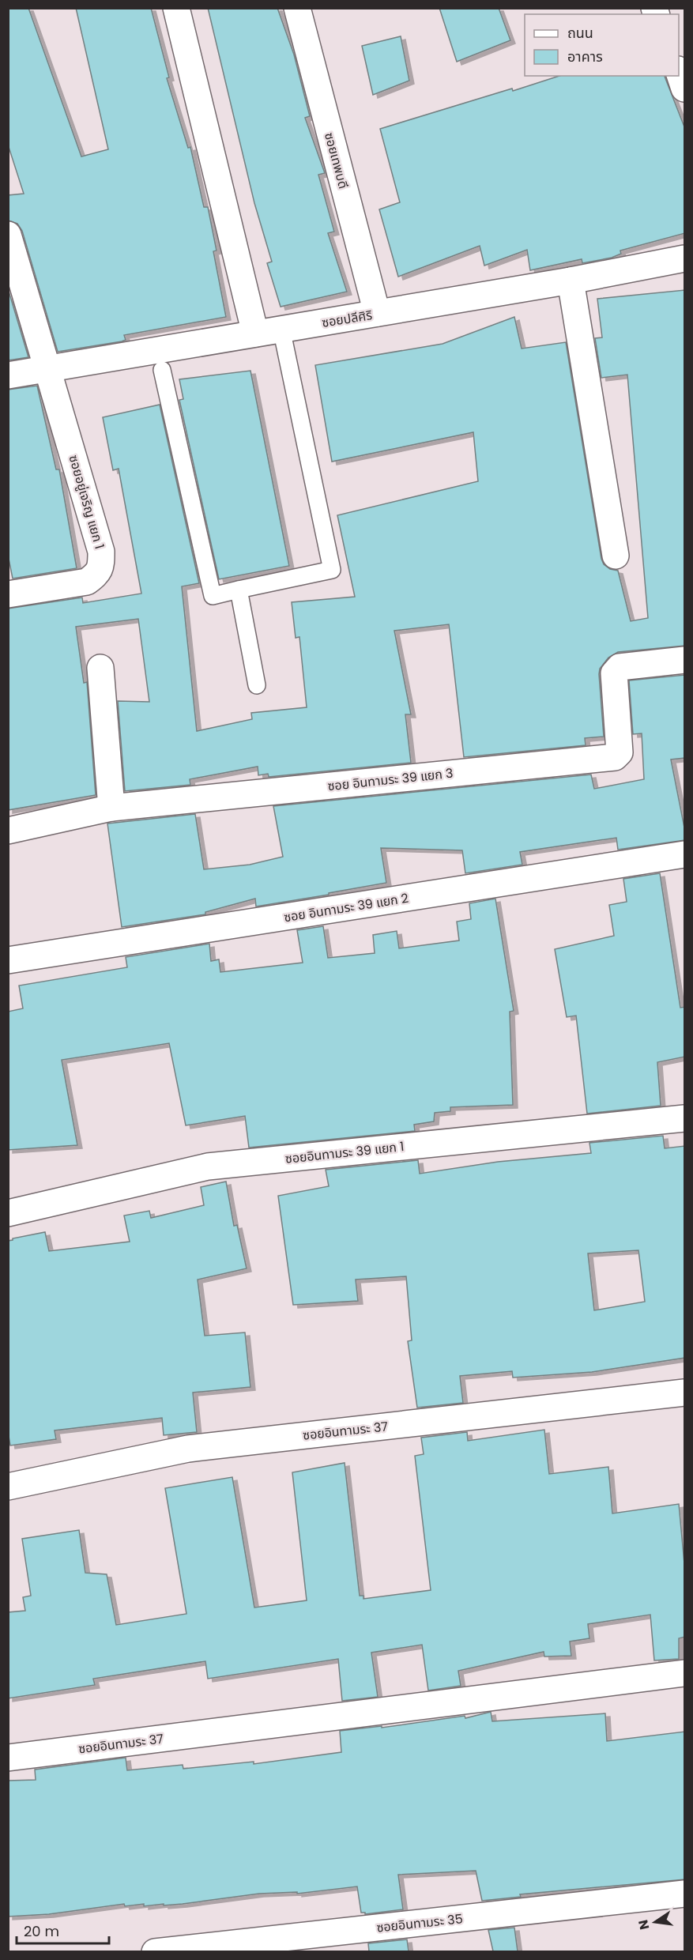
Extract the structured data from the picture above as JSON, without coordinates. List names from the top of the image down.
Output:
{
  "streets": {
    "street": [
      "ซอยเทพบดี",
      "ซอยปลีศิริ",
      "ซอยอยู่เจริญ แยก 1",
      "ซอย อินทามระ 39 แยก 3",
      "ซอย อินทามระ 39 แยก 2",
      "ซอยอินทามระ 39 แยก 1",
      "ซอยอินทามระ 37",
      "ซอยอินทามระ 35"
    ]
  },
  "crossings": [
    ["ซอยเทพบดี", "ซอยปลีศิริ"],
    ["ซอยปลีศิริ", "ซอยอยู่เจริญ แยก 1"]
  ],
  "legend": ["ถนน", "อาคาร"],
  "scale_bar": "20 m",
  "north": "left"
}
